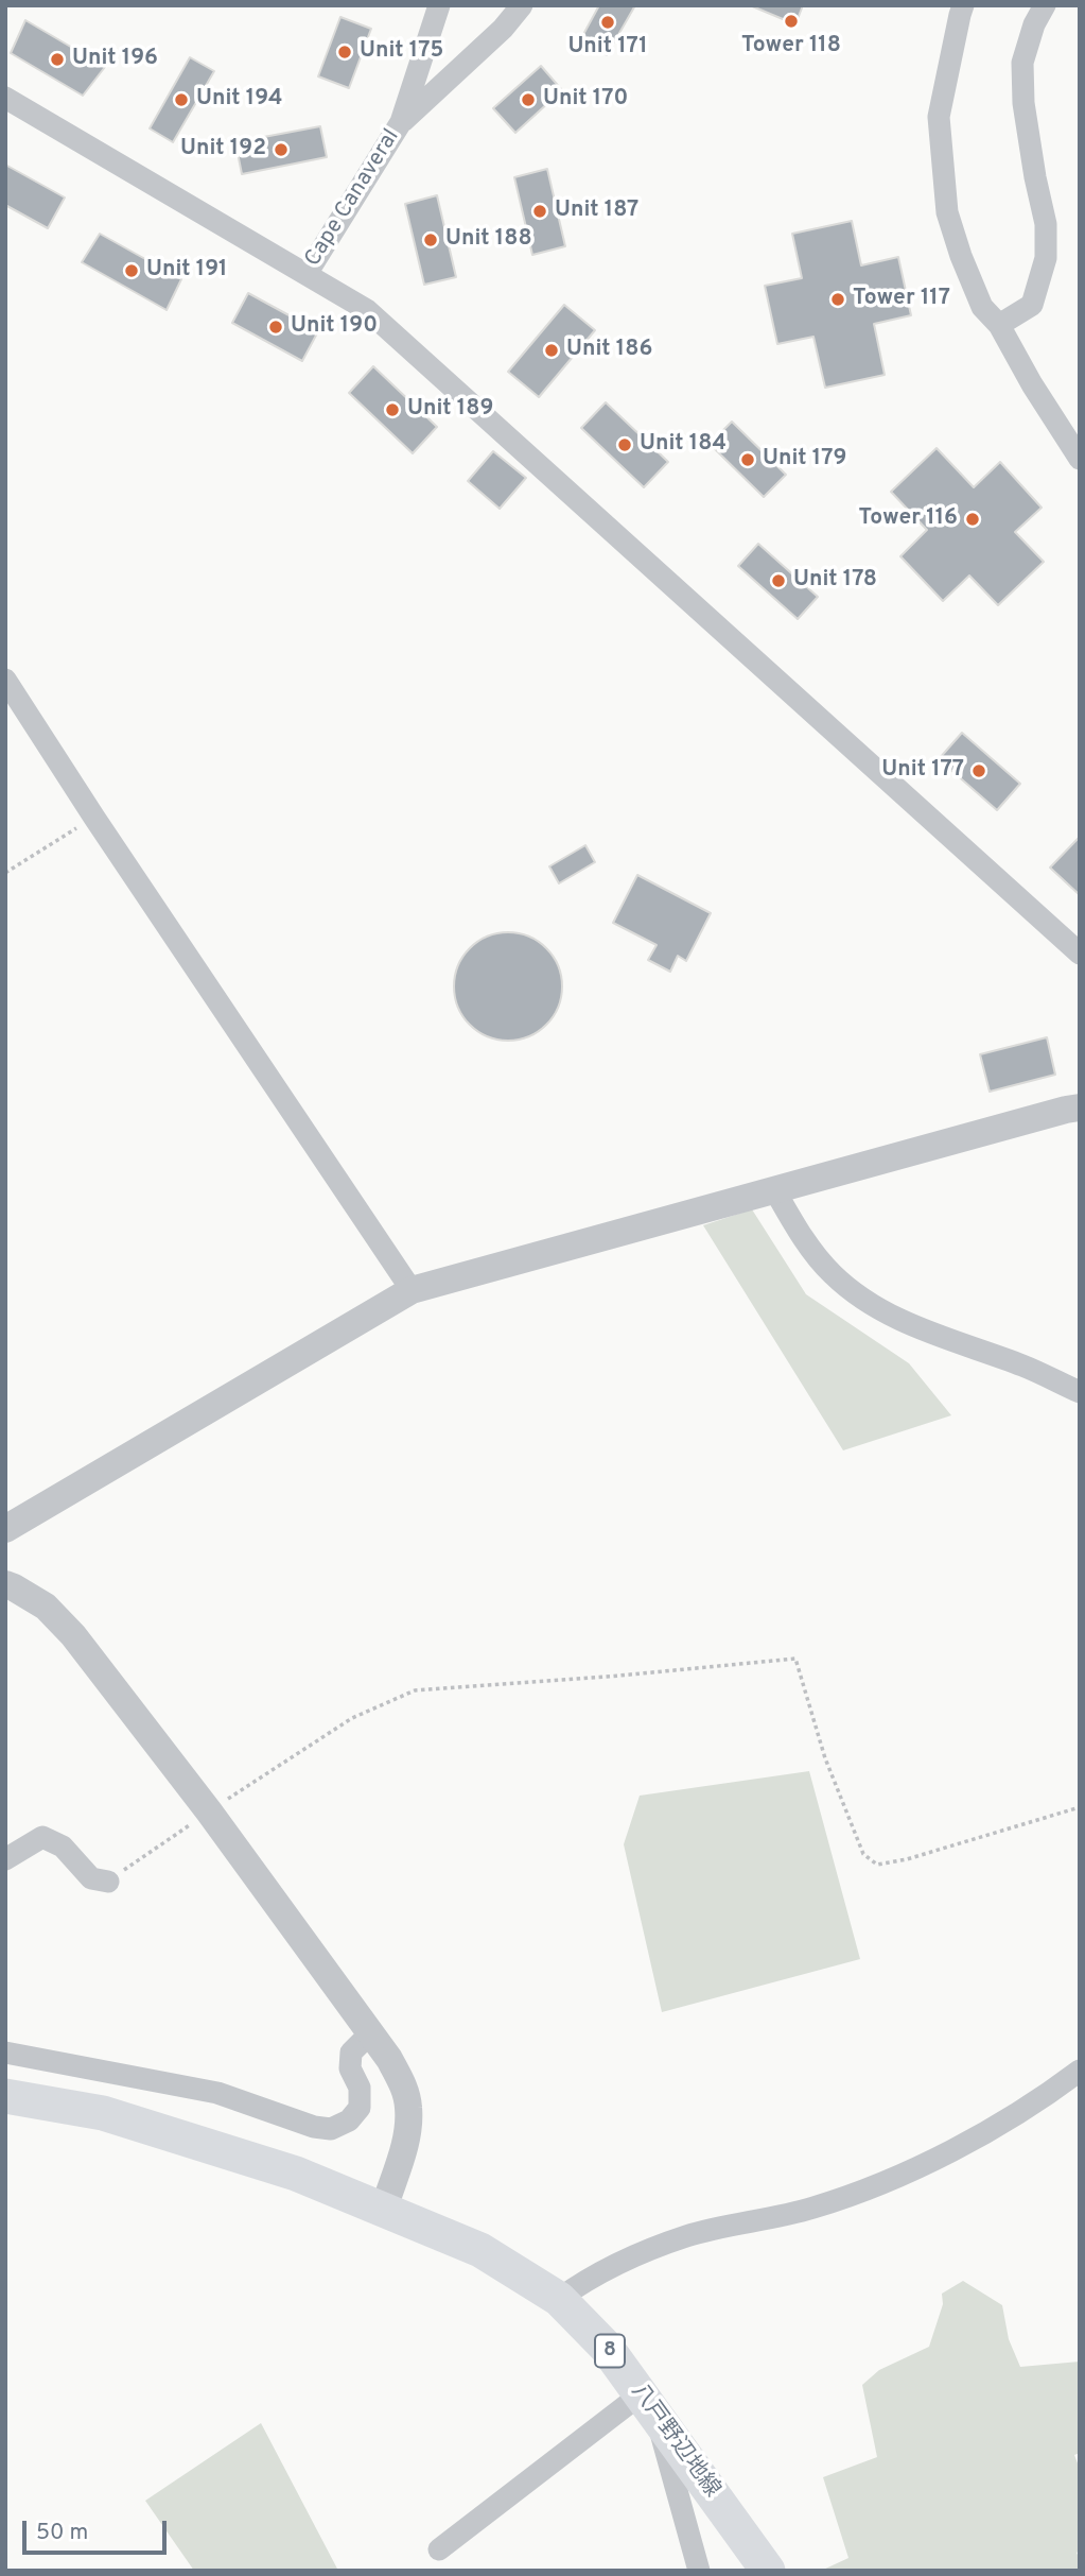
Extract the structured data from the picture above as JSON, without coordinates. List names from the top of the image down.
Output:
{
  "streets": {
    "main road": ["8", "八戸野辺地線"],
    "street": ["Cape Canaveral"]
  },
  "crossings": [
    ["8", "八戸野辺地線"]
  ],
  "places": [
    "Tower 118",
    "Unit 171",
    "Unit 175",
    "Unit 196",
    "Unit 194",
    "Unit 170",
    "Unit 192",
    "Unit 187",
    "Unit 188",
    "Unit 191",
    "Tower 117",
    "Unit 190",
    "Unit 186",
    "Unit 189",
    "Unit 184",
    "Unit 179",
    "Tower 116",
    "Unit 178",
    "Unit 177"
  ],
  "scale_bar": "50 m"
}
